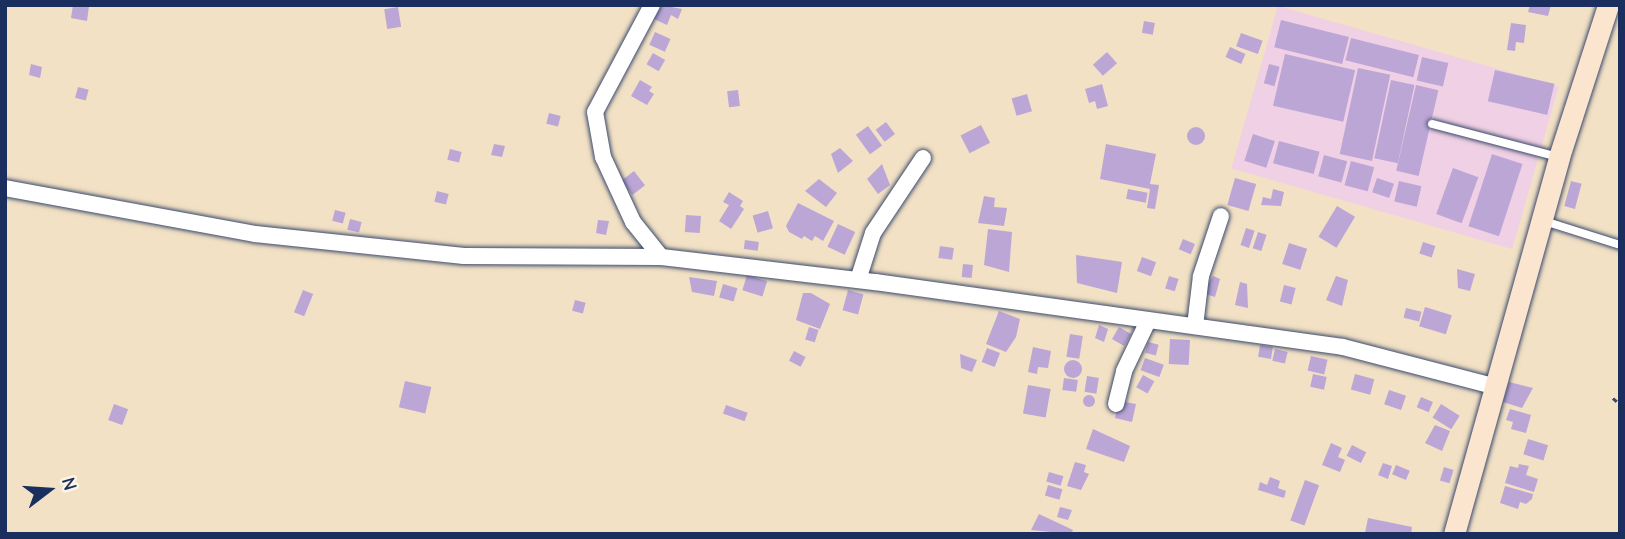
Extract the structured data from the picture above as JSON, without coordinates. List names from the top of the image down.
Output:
{
  "north": "right"
}
